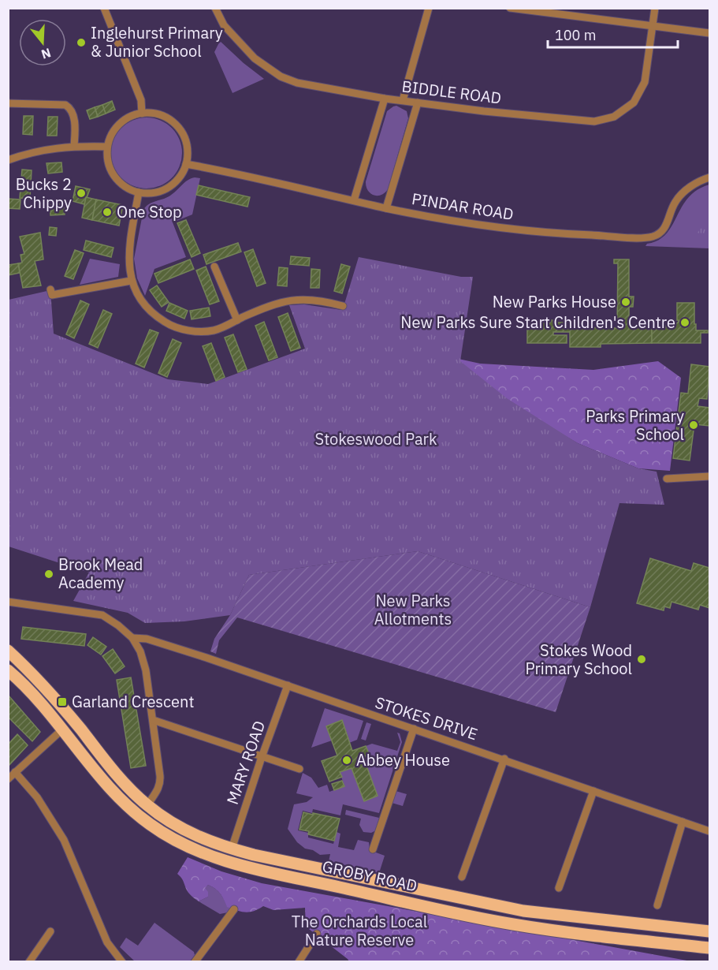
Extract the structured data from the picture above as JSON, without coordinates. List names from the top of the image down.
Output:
{
  "streets": {
    "main road": ["GROBY ROAD"],
    "street": [
      "BIDDLE ROAD",
      "PINDAR ROAD",
      "STOKES DRIVE",
      "MARY ROAD"
    ]
  },
  "crossings": [
    ["STOKES DRIVE", "MARY ROAD"],
    ["MARY ROAD", "GROBY ROAD"]
  ],
  "parks": ["Stokeswood Park", "New Parks Allotments", "The Orchards Local Nature Reserve"],
  "places": {
    "other": [
      "Inglehurst Primary & Junior School",
      "Bucks 2 Chippy",
      "One Stop",
      "New Parks House",
      "New Parks Sure Start Children's Centre",
      "Parks Primary School",
      "Brook Mead Academy",
      "Stokes Wood Primary School",
      "Abbey House"
    ],
    "transit": ["Garland Crescent"]
  },
  "scale_bar": "100 m",
  "north": "bottom"
}
